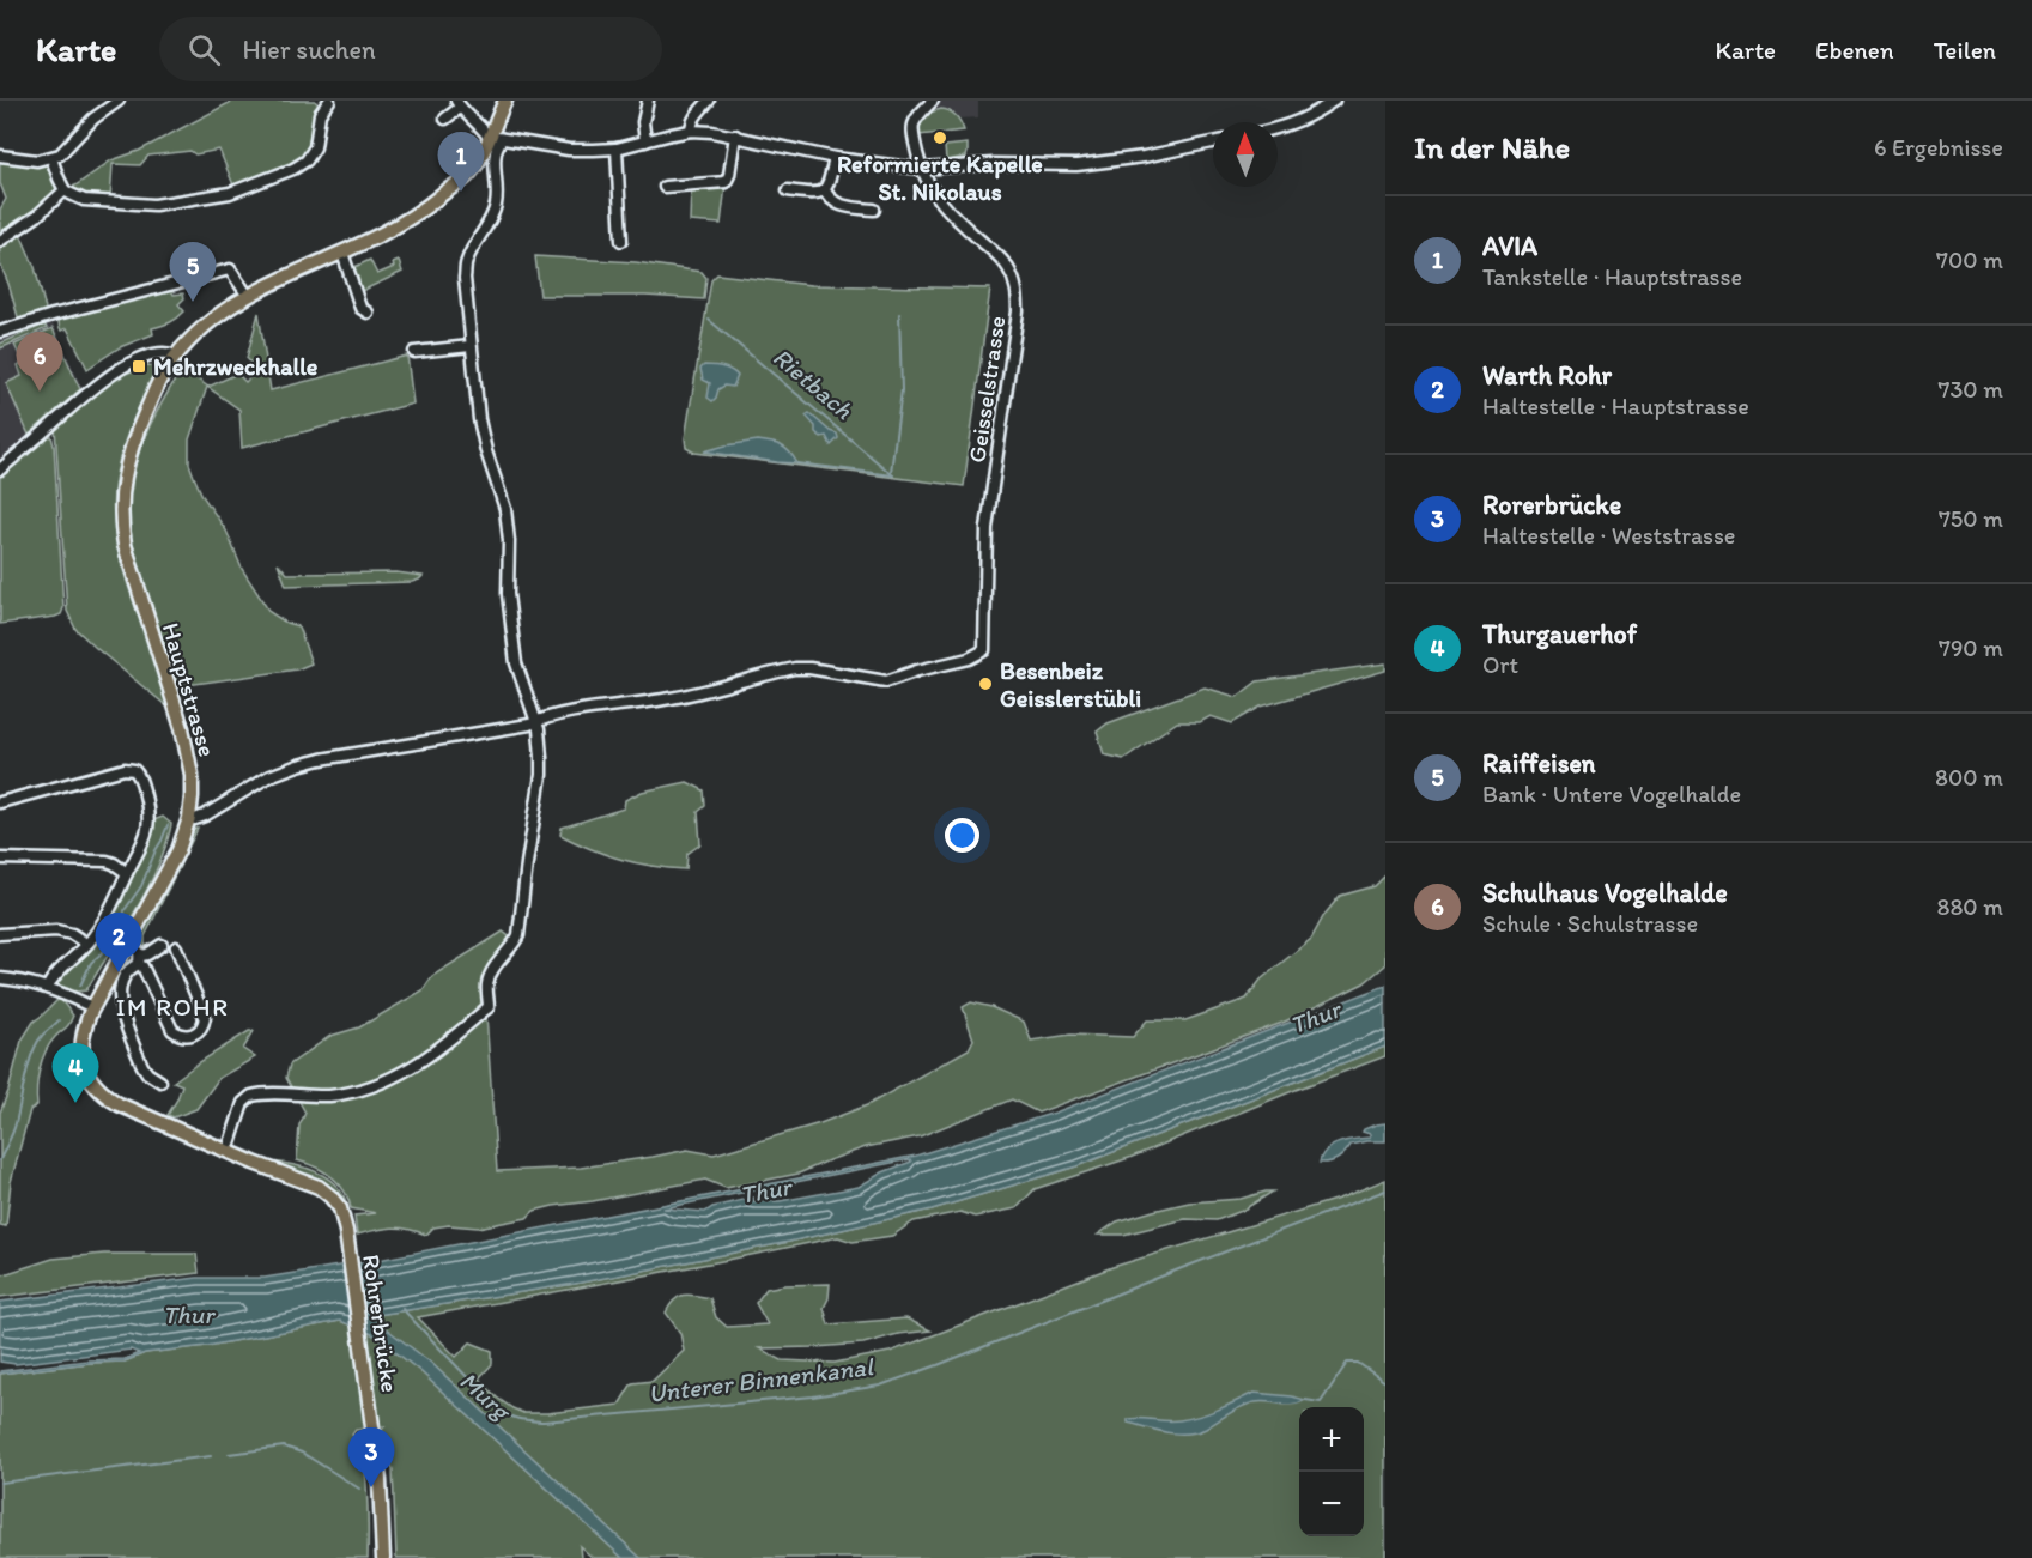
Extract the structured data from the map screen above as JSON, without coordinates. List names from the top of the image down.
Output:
{
  "streets": {
    "main road": ["Hauptstrasse", "Rohrerbrücke"],
    "street": ["Geisselstrasse"]
  },
  "crossings": [
    ["Hauptstrasse", "Rohrerbrücke"]
  ],
  "districts": ["IM ROHR"],
  "water": [
    "Rietbach",
    "Thur",
    "Unterer Binnenkanal",
    "Murg"
  ],
  "places": {
    "other": ["Reformierte Kapelle St. Nikolaus", "Besenbeiz Geisslerstübli"],
    "transit": ["Mehrzweckhalle"]
  },
  "north": "top",
  "page": {
    "header": "Karte",
    "search": "Hier suchen",
    "nav": ["Karte", "Ebenen", "Teilen"],
    "heading": ["In der Nähe", "6 Ergebnisse"],
    "pins": [
      "1",
      "5",
      "6",
      "2",
      "4",
      "3"
    ],
    "list": [
      {
        "mark": "1",
        "name": "AVIA",
        "note": "Tankstelle · Hauptstrasse",
        "value": "700 m"
      },
      {
        "mark": "2",
        "name": "Warth Rohr",
        "note": "Haltestelle · Hauptstrasse",
        "value": "730 m"
      },
      {
        "mark": "3",
        "name": "Rorerbrücke",
        "note": "Haltestelle · Weststrasse",
        "value": "750 m"
      },
      {
        "mark": "4",
        "name": "Thurgauerhof",
        "note": "Ort",
        "value": "790 m"
      },
      {
        "mark": "5",
        "name": "Raiffeisen",
        "note": "Bank · Untere Vogelhalde",
        "value": "800 m"
      },
      {
        "mark": "6",
        "name": "Schulhaus Vogelhalde",
        "note": "Schule · Schulstrasse",
        "value": "880 m"
      }
    ],
    "map_buttons": ["+", "−"]
  }
}
